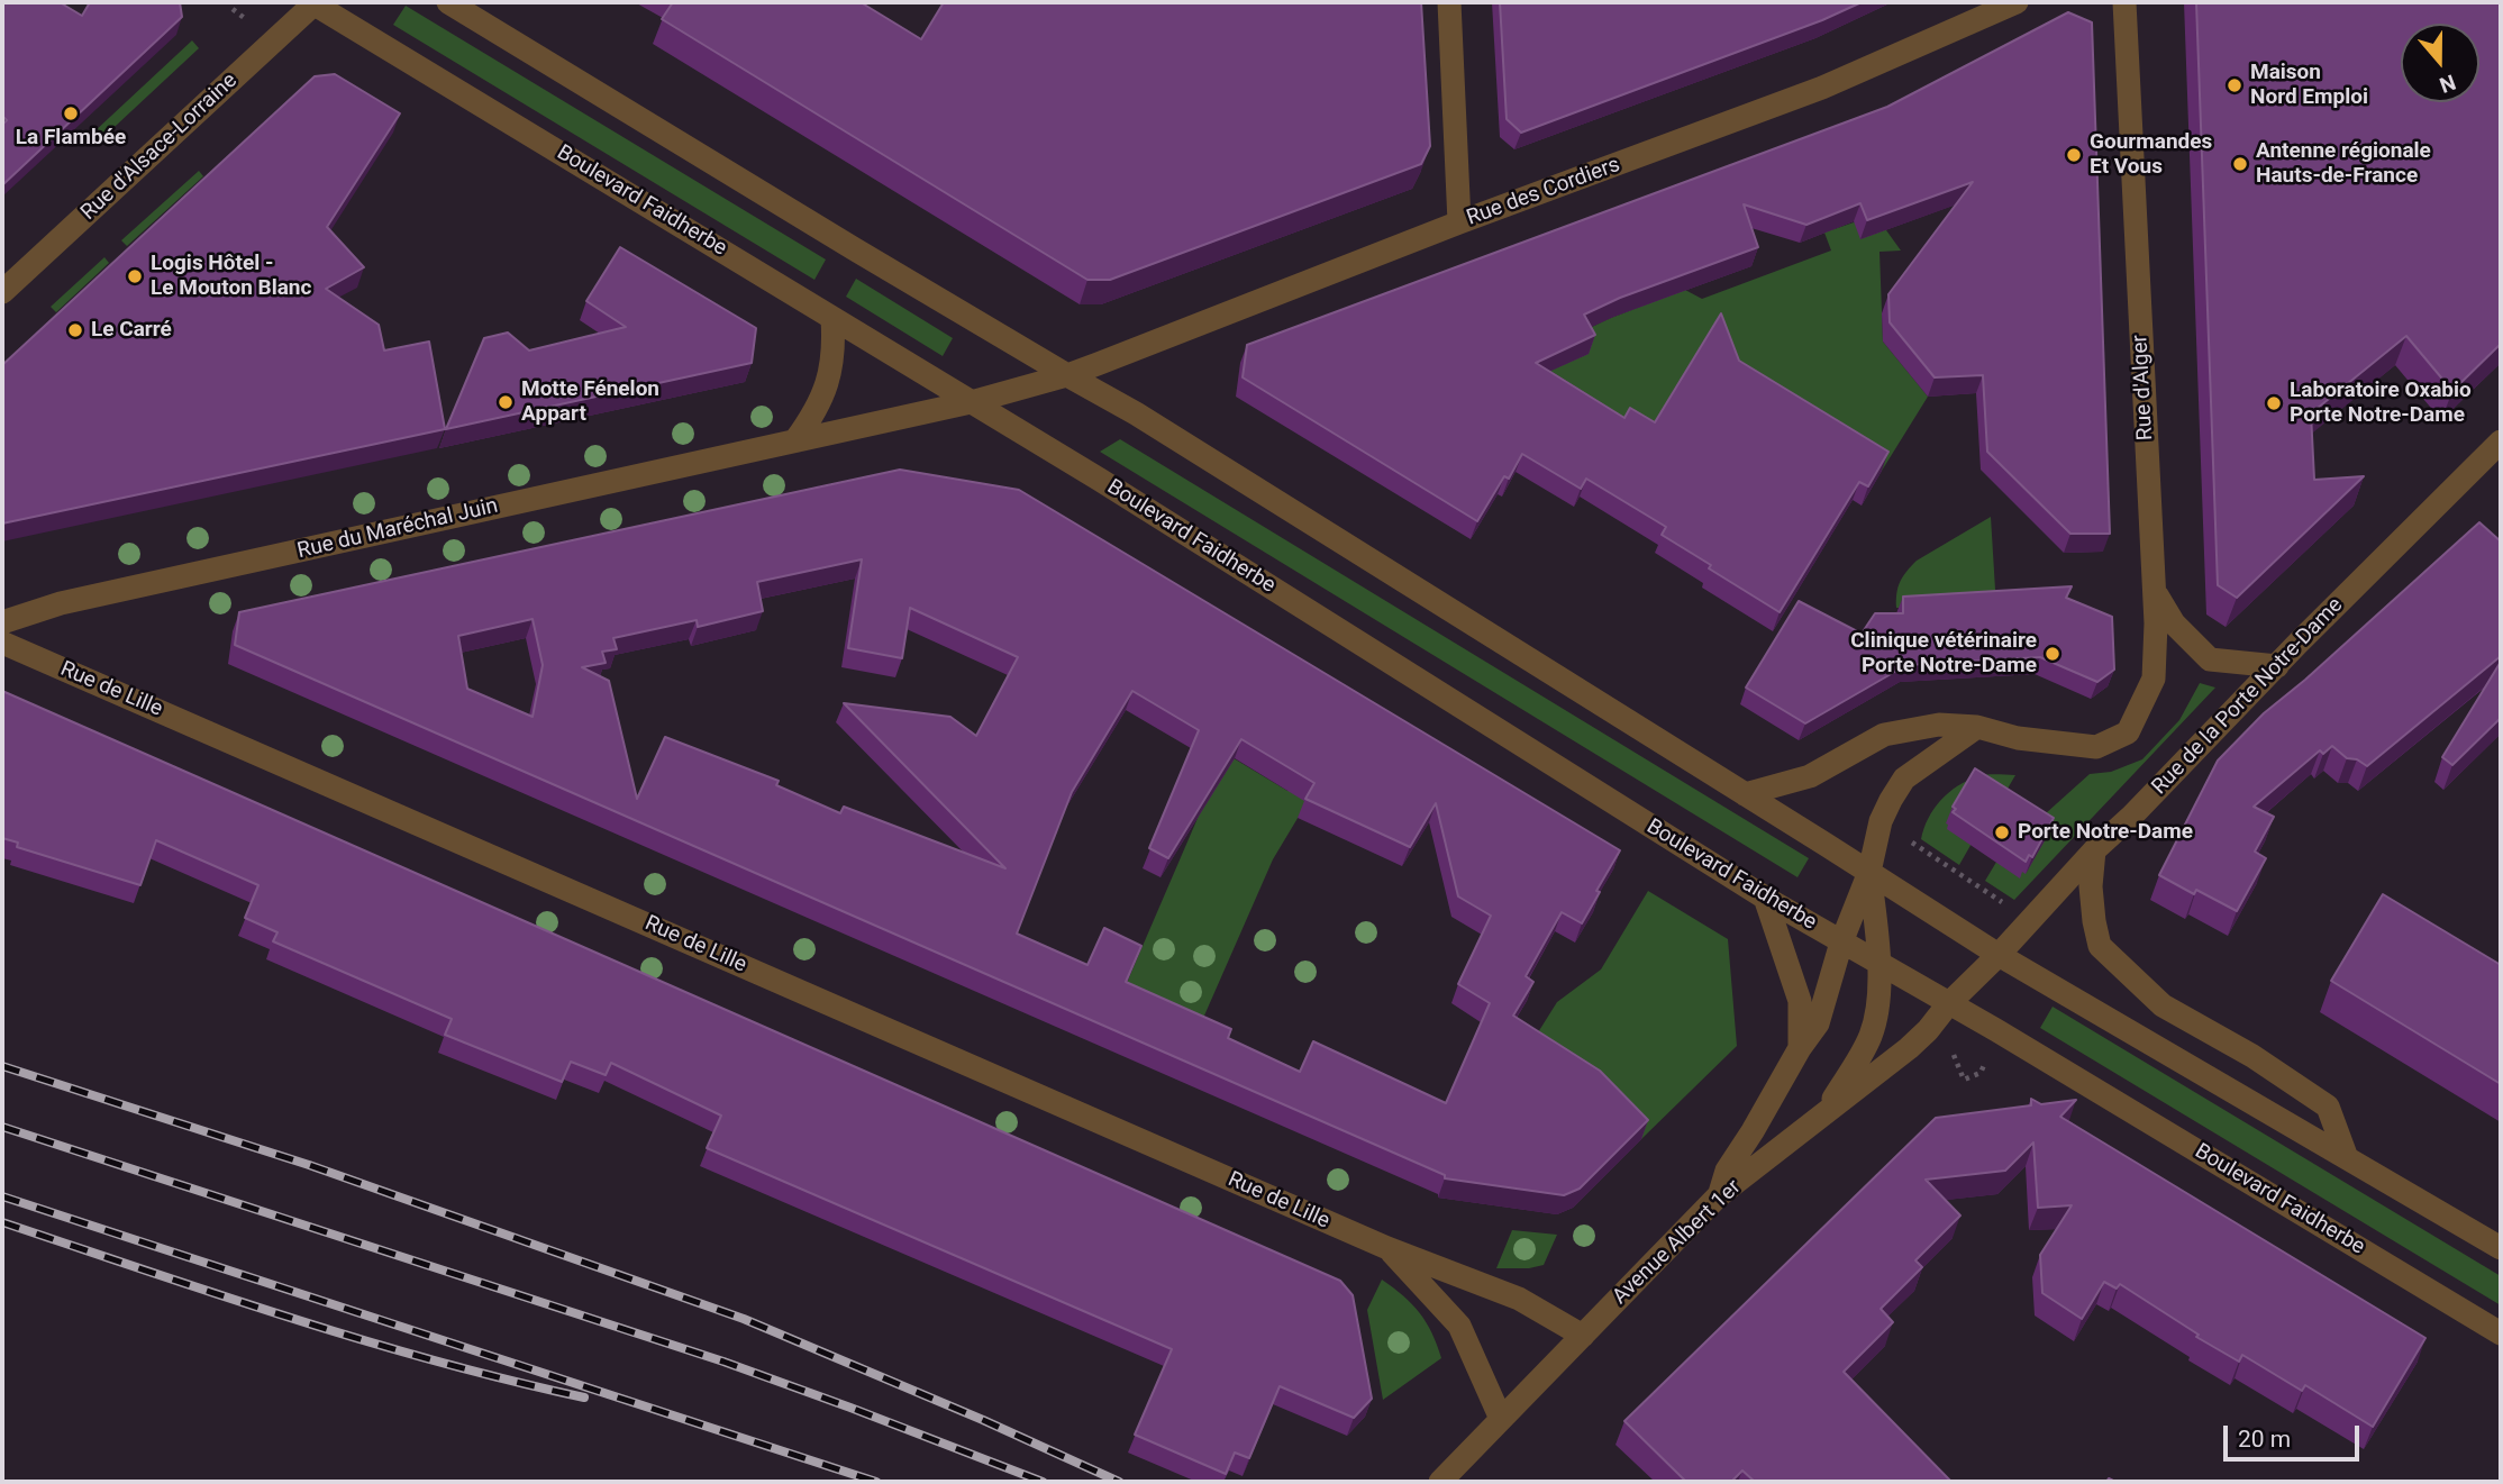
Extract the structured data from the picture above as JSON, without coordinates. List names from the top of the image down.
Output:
{
  "streets": {
    "street": [
      "Rue d'Alsace-Lorraine",
      "Rue des Cordiers",
      "Boulevard Faidherbe",
      "Rue d'Alger",
      "Rue du Maréchal Juin",
      "Rue de Lille",
      "Rue de la Porte Notre-Dame",
      "Avenue Albert 1er"
    ]
  },
  "crossings": [
    ["Rue d'Alsace-Lorraine", "Boulevard Faidherbe"],
    ["Boulevard Faidherbe", "Rue du Maréchal Juin"],
    ["Boulevard Faidherbe", "Avenue Albert 1er"],
    ["Rue de Lille", "Avenue Albert 1er"],
    ["Rue de la Porte Notre-Dame", "Avenue Albert 1er"]
  ],
  "places": [
    "Maison Nord Emploi",
    "La Flambée",
    "Gourmandes Et Vous",
    "Antenne régionale Hauts-de-France",
    "Logis Hôtel - Le Mouton Blanc",
    "Le Carré",
    "Motte Fénelon Appart",
    "Laboratoire Oxabio Porte Notre-Dame",
    "Clinique vétérinaire Porte Notre-Dame",
    "Porte Notre-Dame"
  ],
  "scale_bar": "20 m",
  "north": "bottom"
}
